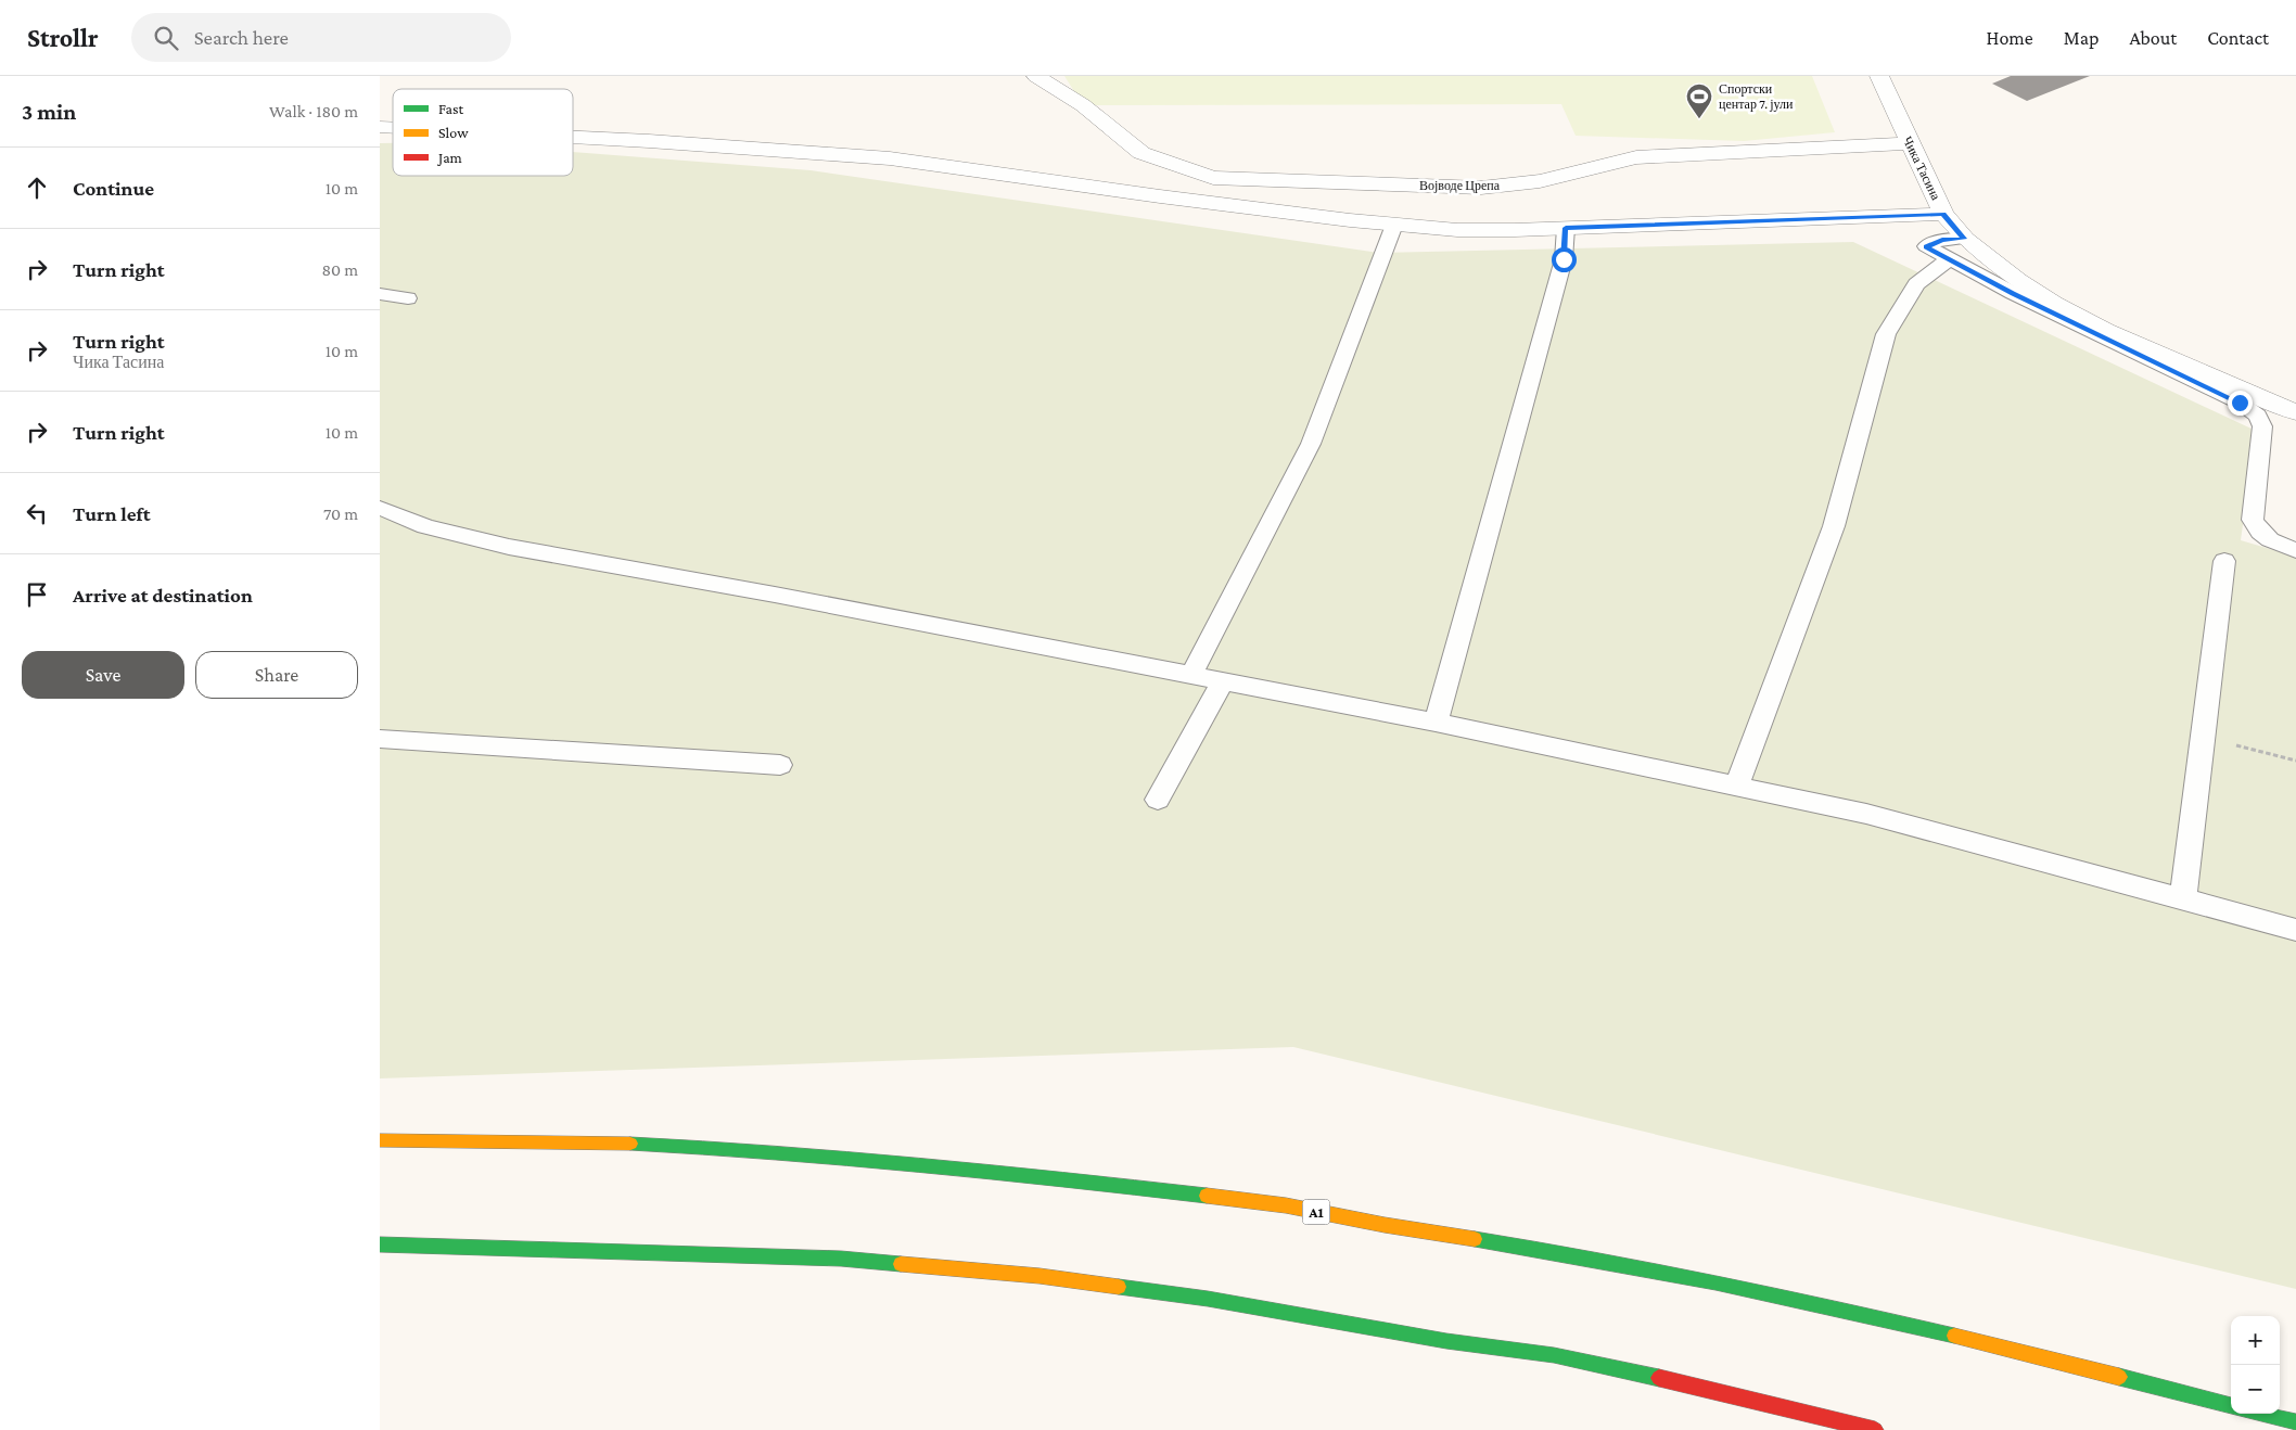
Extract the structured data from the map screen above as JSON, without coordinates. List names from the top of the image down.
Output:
{
  "streets": {
    "highway": ["A1"],
    "street": ["Чика Тасина", "Војводе Црепа"]
  },
  "crossings": [
    ["Чика Тасина", "Војводе Црепа"]
  ],
  "places": {
    "sports": ["Спортски центар 7. јули"]
  },
  "legend": ["Fast", "Slow", "Jam"],
  "page": {
    "header": "Strollr",
    "search": "Search here",
    "nav": [
      "Home",
      "Map",
      "About",
      "Contact"
    ],
    "heading": ["3 min", "Walk · 180 m"],
    "list": [
      ["Continue", "10 m"],
      ["Turn right", "80 m"],
      ["Turn right", "Чика Тасина", "10 m"],
      ["Turn right", "10 m"],
      ["Turn left", "70 m"],
      "Arrive at destination"
    ],
    "buttons": ["Save", "Share"],
    "map_buttons": ["+", "−"]
  }
}
